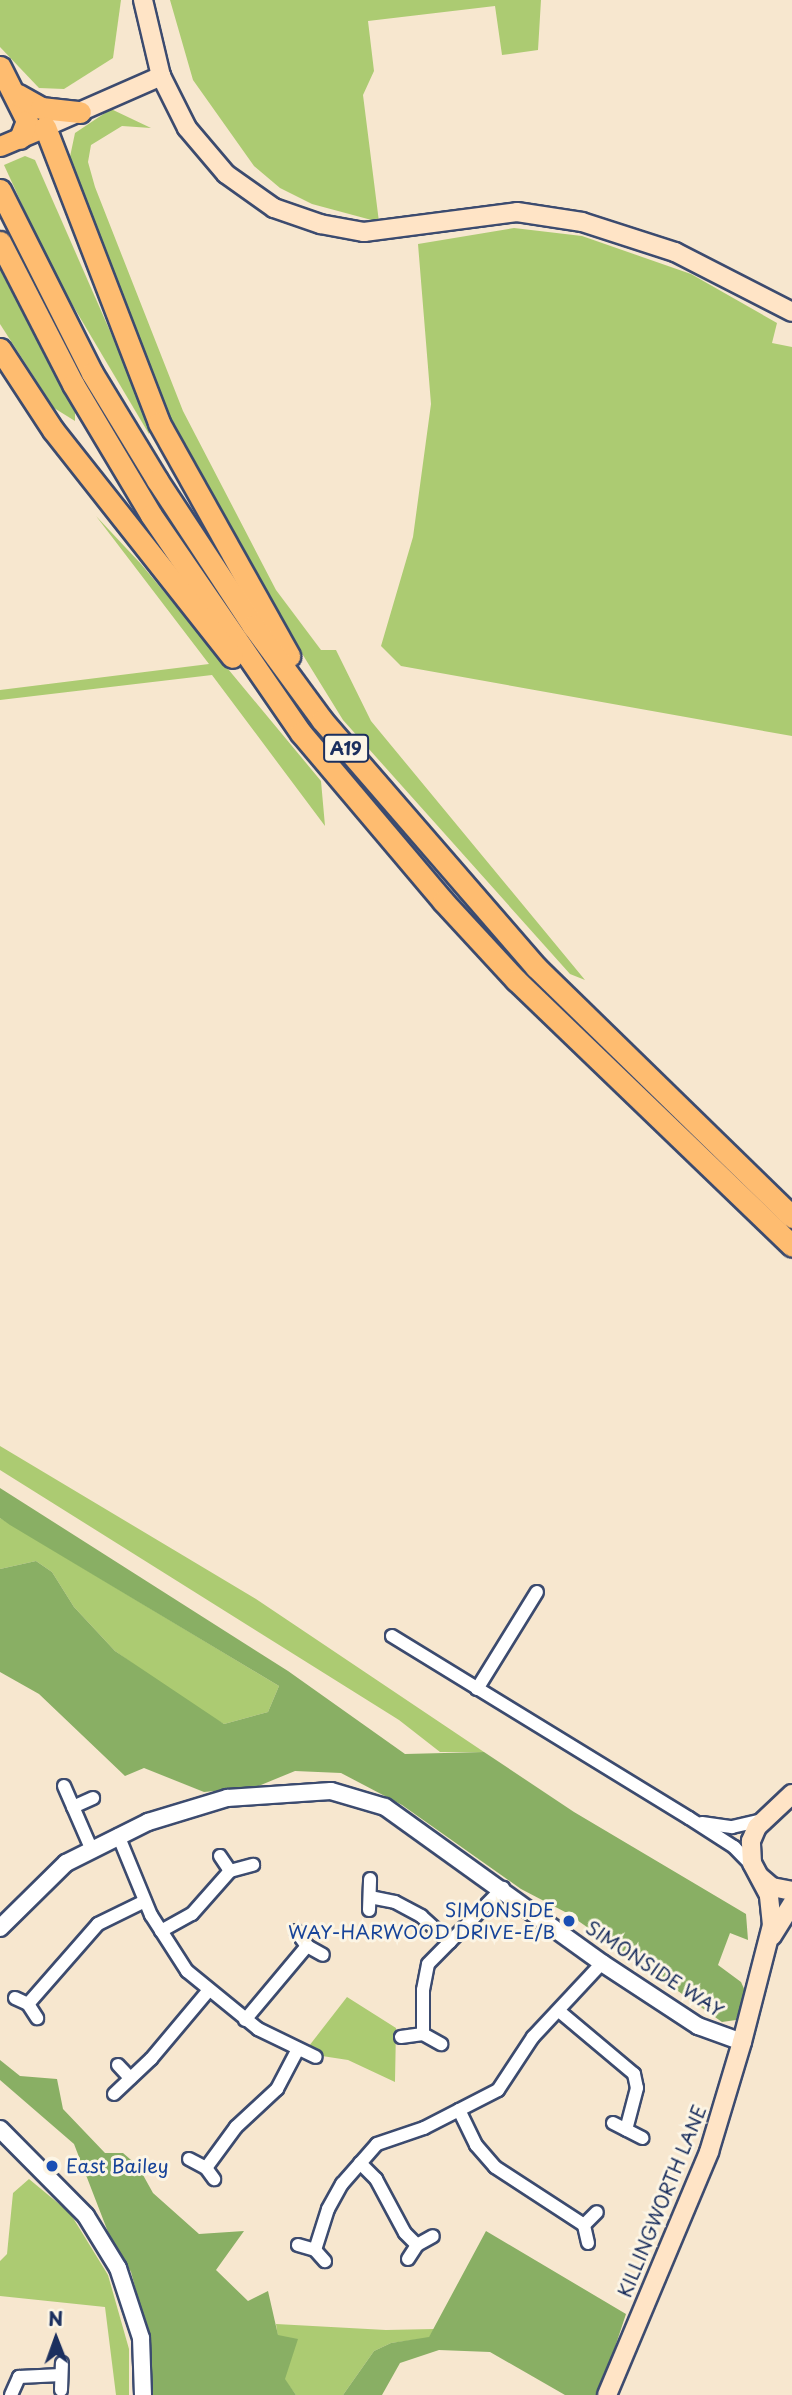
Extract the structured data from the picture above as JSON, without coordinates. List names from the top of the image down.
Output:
{
  "streets": {
    "highway": ["A19"],
    "main road": ["KILLINGWORTH LANE"],
    "street": ["SIMONSIDE WAY"]
  },
  "crossings": [
    ["SIMONSIDE WAY", "KILLINGWORTH LANE"]
  ],
  "places": ["SIMONSIDE WAY-HARWOOD DRIVE-E/B", "East Bailey"],
  "north": "top"
}
